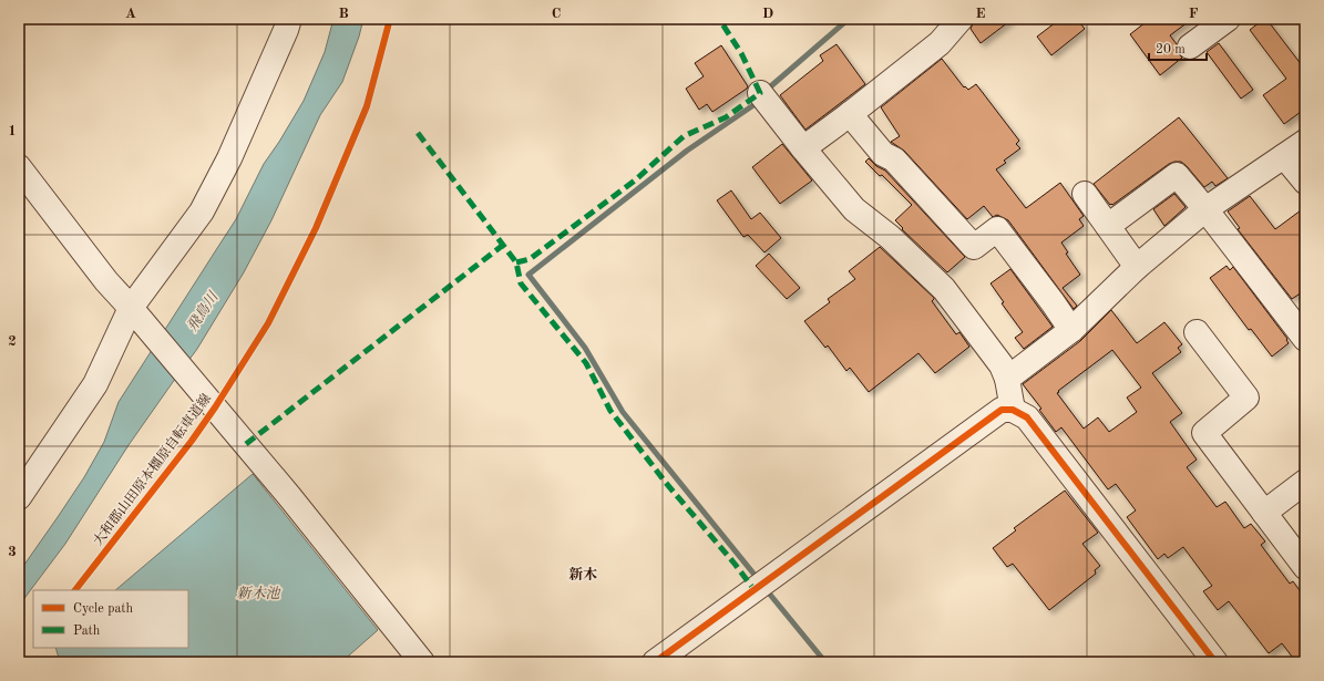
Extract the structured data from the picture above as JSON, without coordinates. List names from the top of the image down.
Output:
{
  "streets": {
    "cycle path": ["大和郡山田原本橿原自転車道線"]
  },
  "districts": ["新木"],
  "water": ["飛鳥川", "新木池"],
  "legend": ["Cycle path", "Path"],
  "scale_bar": "20 m",
  "grid": {
    "columns": [
      "A",
      "B",
      "C",
      "D",
      "E",
      "F"
    ],
    "rows": ["1", "2", "3"]
  }
}
